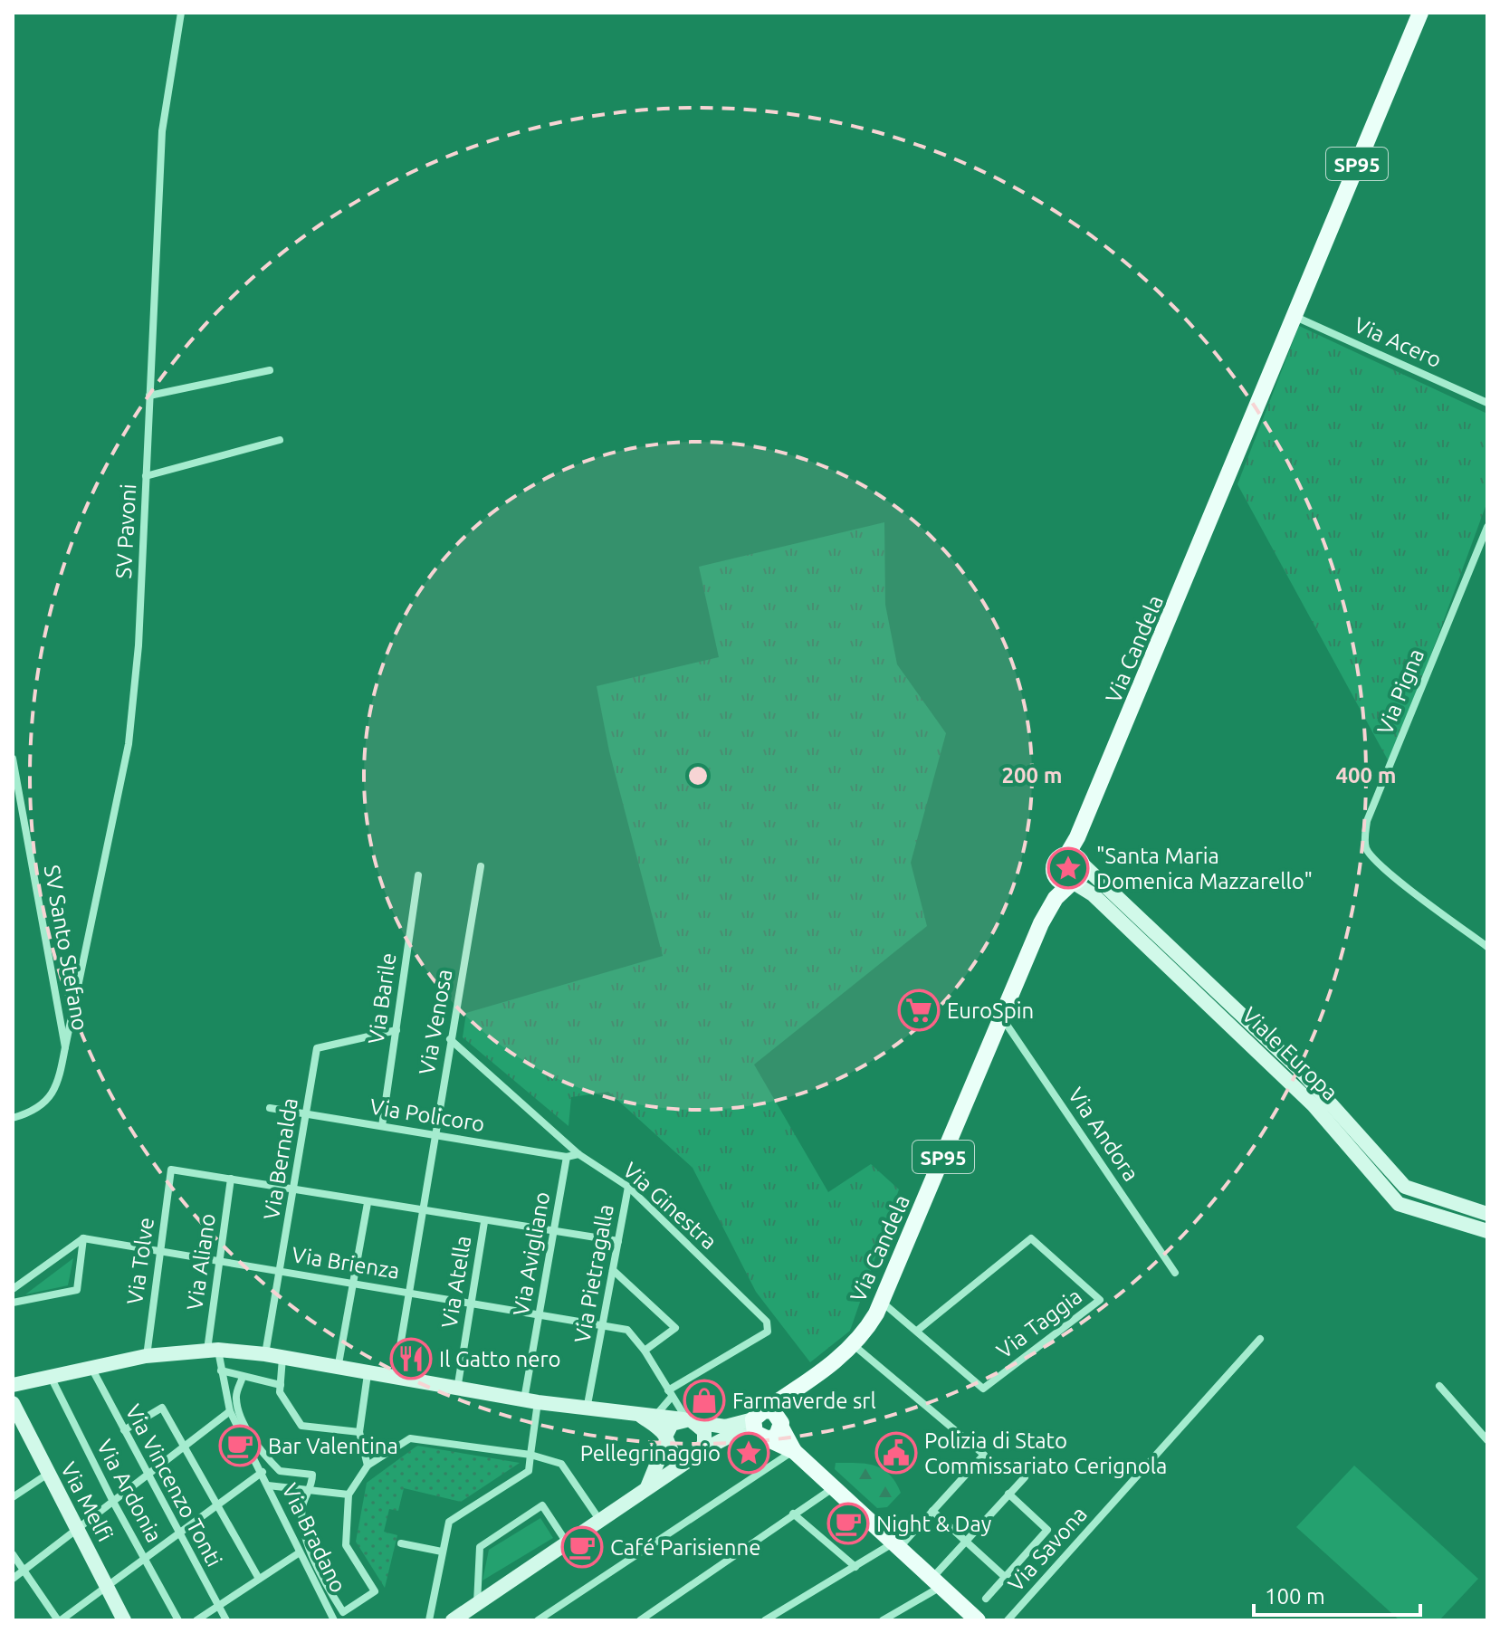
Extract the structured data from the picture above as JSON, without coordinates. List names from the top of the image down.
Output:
{
  "streets": {
    "main road": ["SP95", "Via Candela"],
    "street": [
      "Via Acero",
      "SV Pavoni",
      "Via Pigna",
      "SV Santo Stefano",
      "Via Barile",
      "Via Venosa",
      "Viale Europa",
      "Via Policoro",
      "Via Andora",
      "Via Bernalda",
      "Via Ginestra",
      "Via Avigliano",
      "Via Tolve",
      "Via Aliano",
      "Via Brienza",
      "Via Pietragalla",
      "Via Atella",
      "Via Taggia",
      "Via Vincenzo Tonti",
      "Via Ardonia",
      "Via Melfi",
      "Via Bradano",
      "Via Savona"
    ]
  },
  "crossings": [
    ["SP95", "Via Acero"],
    ["SP95", "Via Candela"],
    ["Via Acero", "Via Candela"],
    ["SV Pavoni", "SV Santo Stefano"],
    ["Via Candela", "Viale Europa"],
    ["Via Candela", "Via Andora"],
    ["Via Candela", "Via Taggia"],
    ["Via Barile", "Via Policoro"],
    ["Via Barile", "Via Bernalda"],
    ["Via Venosa", "Via Policoro"],
    ["Via Venosa", "Via Ginestra"],
    ["Via Venosa", "Via Brienza"],
    ["Via Policoro", "Via Bernalda"],
    ["Via Policoro", "Via Ginestra"],
    ["Via Policoro", "Via Avigliano"],
    ["Via Bernalda", "Via Brienza"],
    ["Via Ginestra", "Via Brienza"],
    ["Via Ginestra", "Via Pietragalla"],
    ["Via Avigliano", "Via Brienza"],
    ["Via Tolve", "Via Aliano"],
    ["Via Tolve", "Via Brienza"],
    ["Via Aliano", "Via Brienza"],
    ["Via Aliano", "Via Bradano"],
    ["Via Brienza", "Via Pietragalla"],
    ["Via Brienza", "Via Atella"]
  ],
  "places": {
    "place": ["\"Santa Maria Domenica Mazzarello\"", "Pellegrinaggio"],
    "supermarket": ["EuroSpin"],
    "restaurant": ["Il Gatto nero"],
    "shop": ["Farmaverde srl"],
    "cafe": ["Bar Valentina", "Night & Day", "Café Parisienne"],
    "public building": ["Polizia di Stato Commissariato Cerignola"]
  },
  "scale_bar": "100 m",
  "rings": ["200 m", "400 m"]
}
